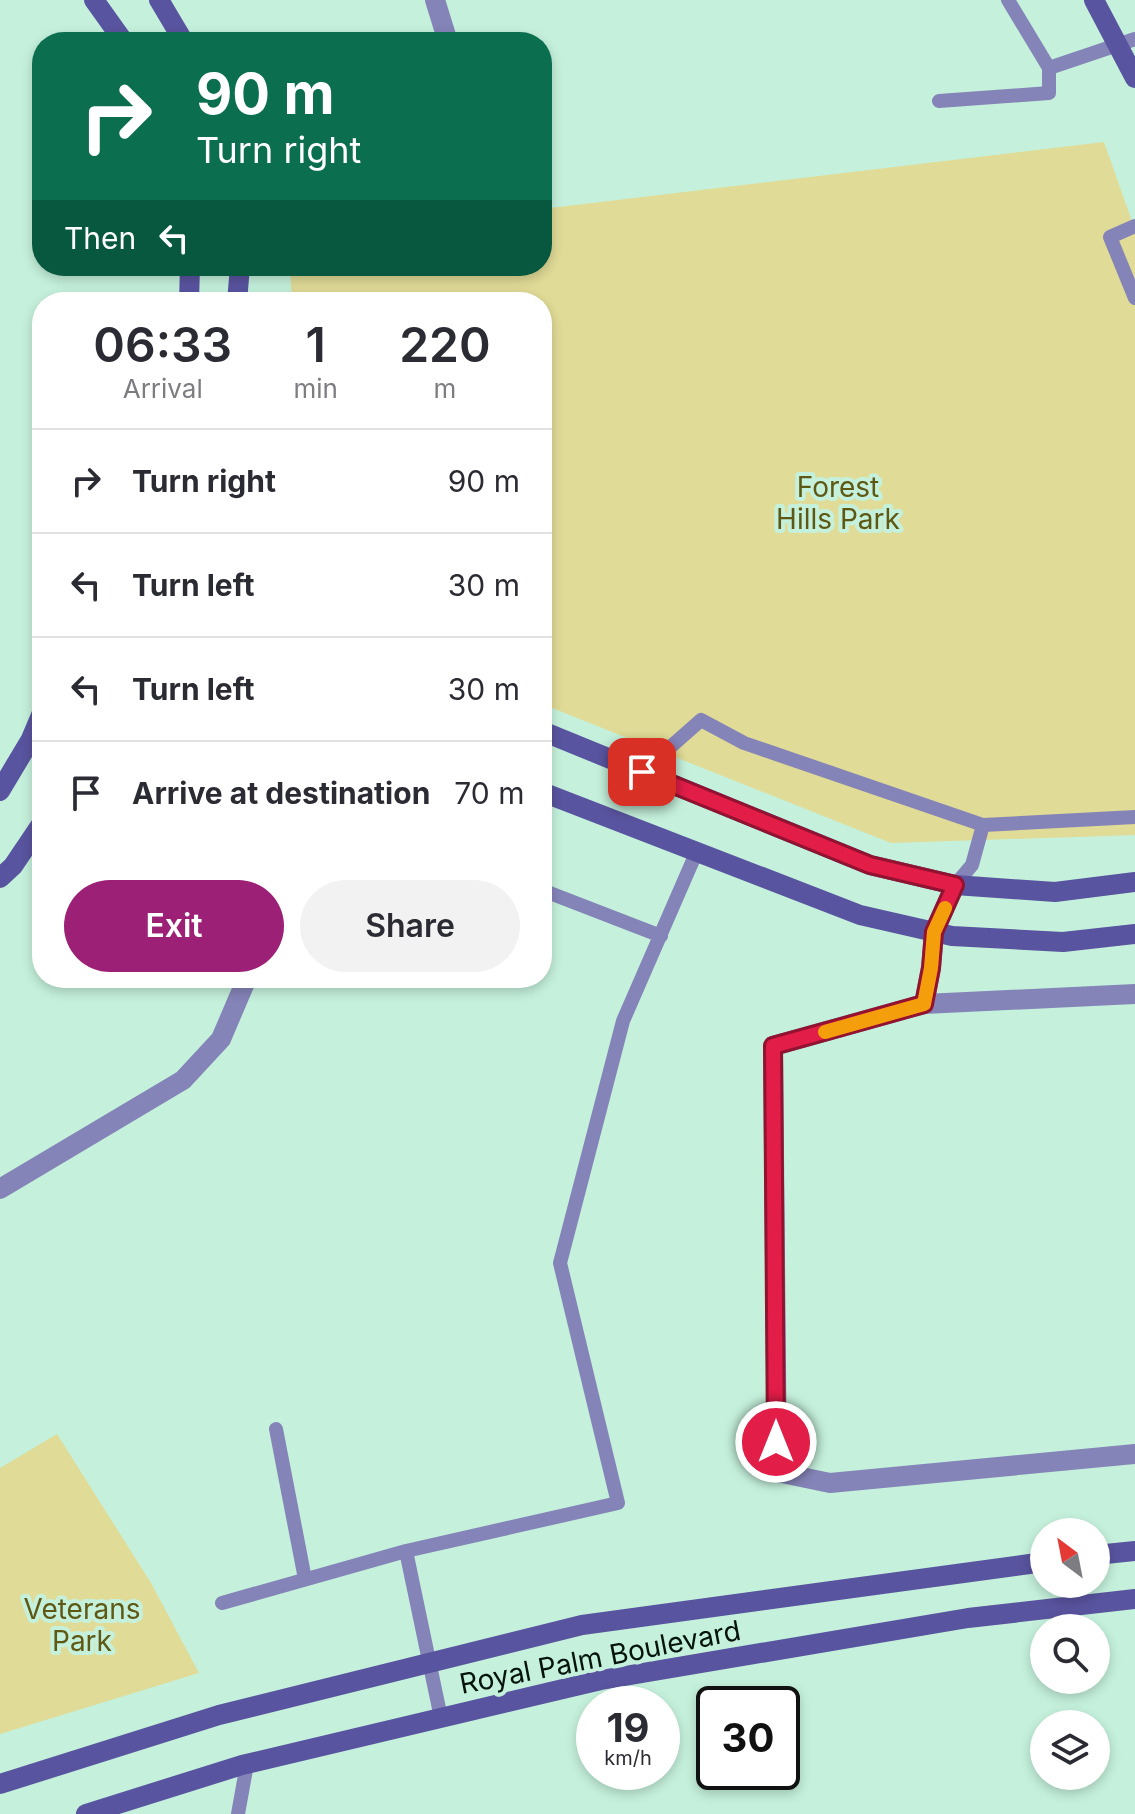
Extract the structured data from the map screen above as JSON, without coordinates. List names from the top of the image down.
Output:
{
  "streets": {
    "main road": ["Royal Palm Boulevard"]
  },
  "parks": ["Forest Hills Park", "Veterans Park"],
  "north": "top left",
  "page": {
    "turn": ["90 m", "Turn right"],
    "then": "Then",
    "eta": [
      "06:33",
      "Arrival",
      "1",
      "min",
      "220",
      "m"
    ],
    "list": [
      {
        "name": "Turn right",
        "value": "90 m"
      },
      {
        "name": "Turn left",
        "value": "30 m"
      },
      {
        "name": "Turn left",
        "value": "30 m"
      },
      {
        "name": "Arrive at destination",
        "value": "70 m"
      }
    ],
    "buttons": ["Exit", "Share"],
    "speed": "19 km/h",
    "limit": "30"
  }
}
